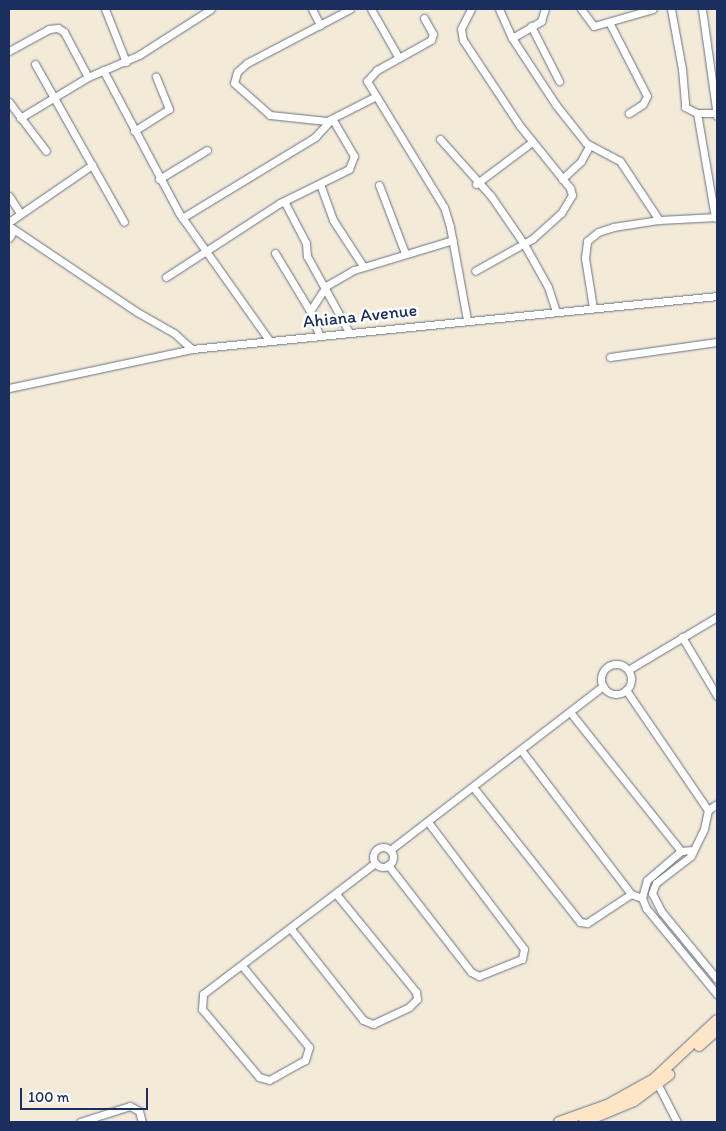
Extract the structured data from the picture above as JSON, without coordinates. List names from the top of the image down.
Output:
{
  "streets": {
    "street": ["Ahiana Avenue"]
  },
  "scale_bar": "100 m"
}
